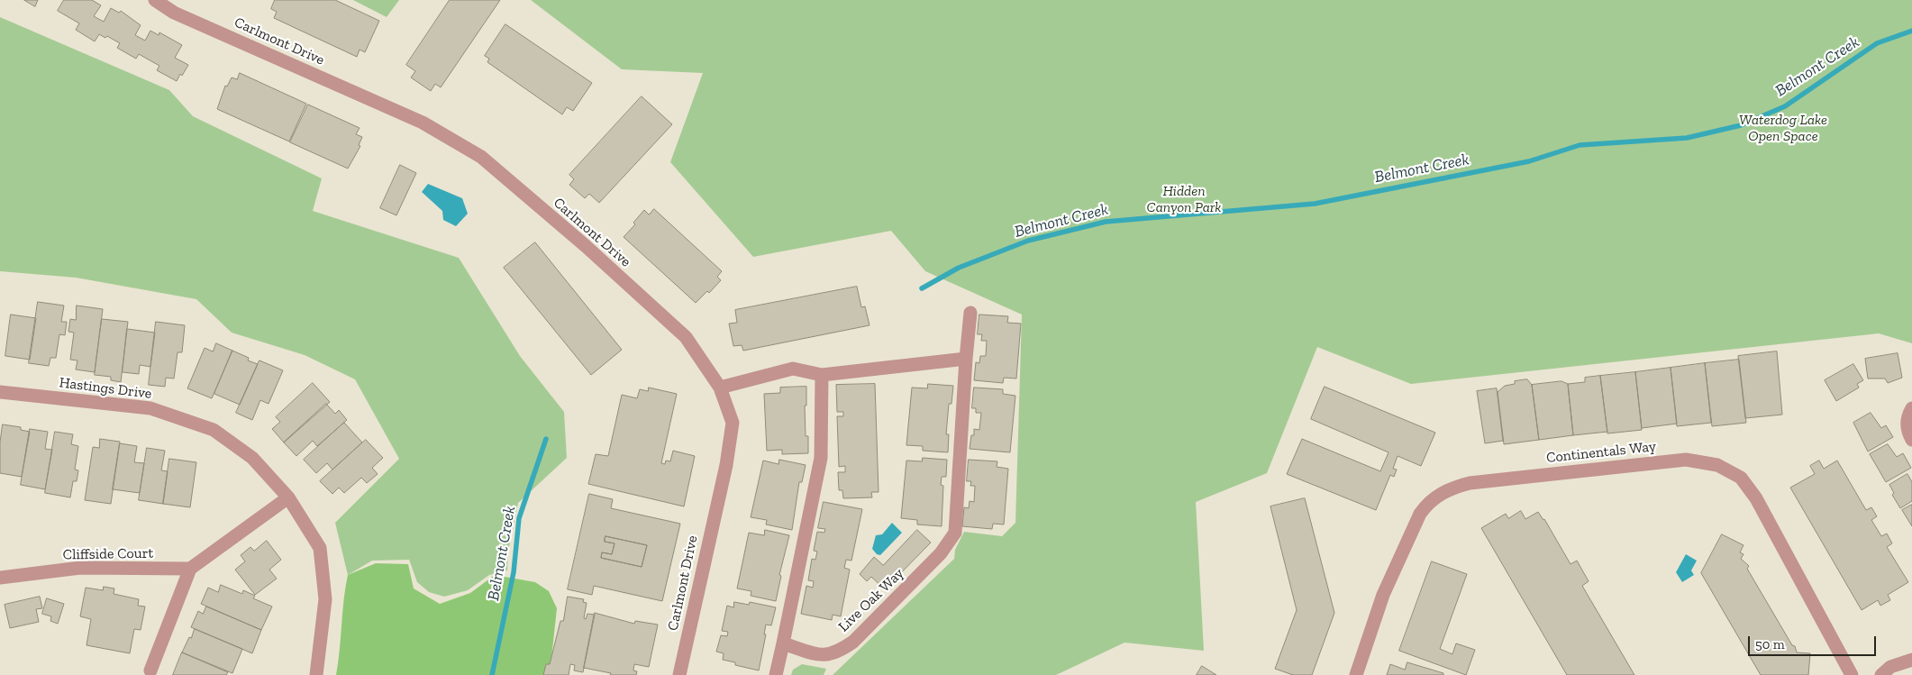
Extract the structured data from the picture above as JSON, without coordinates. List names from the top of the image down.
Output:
{
  "streets": {
    "street": [
      "Carlmont Drive",
      "Hastings Drive",
      "Continentals Way",
      "Cliffside Court",
      "Live Oak Way"
    ]
  },
  "water": ["Belmont Creek"],
  "parks": ["Waterdog Lake Open Space", "Hidden Canyon Park"],
  "scale_bar": "50 m"
}
